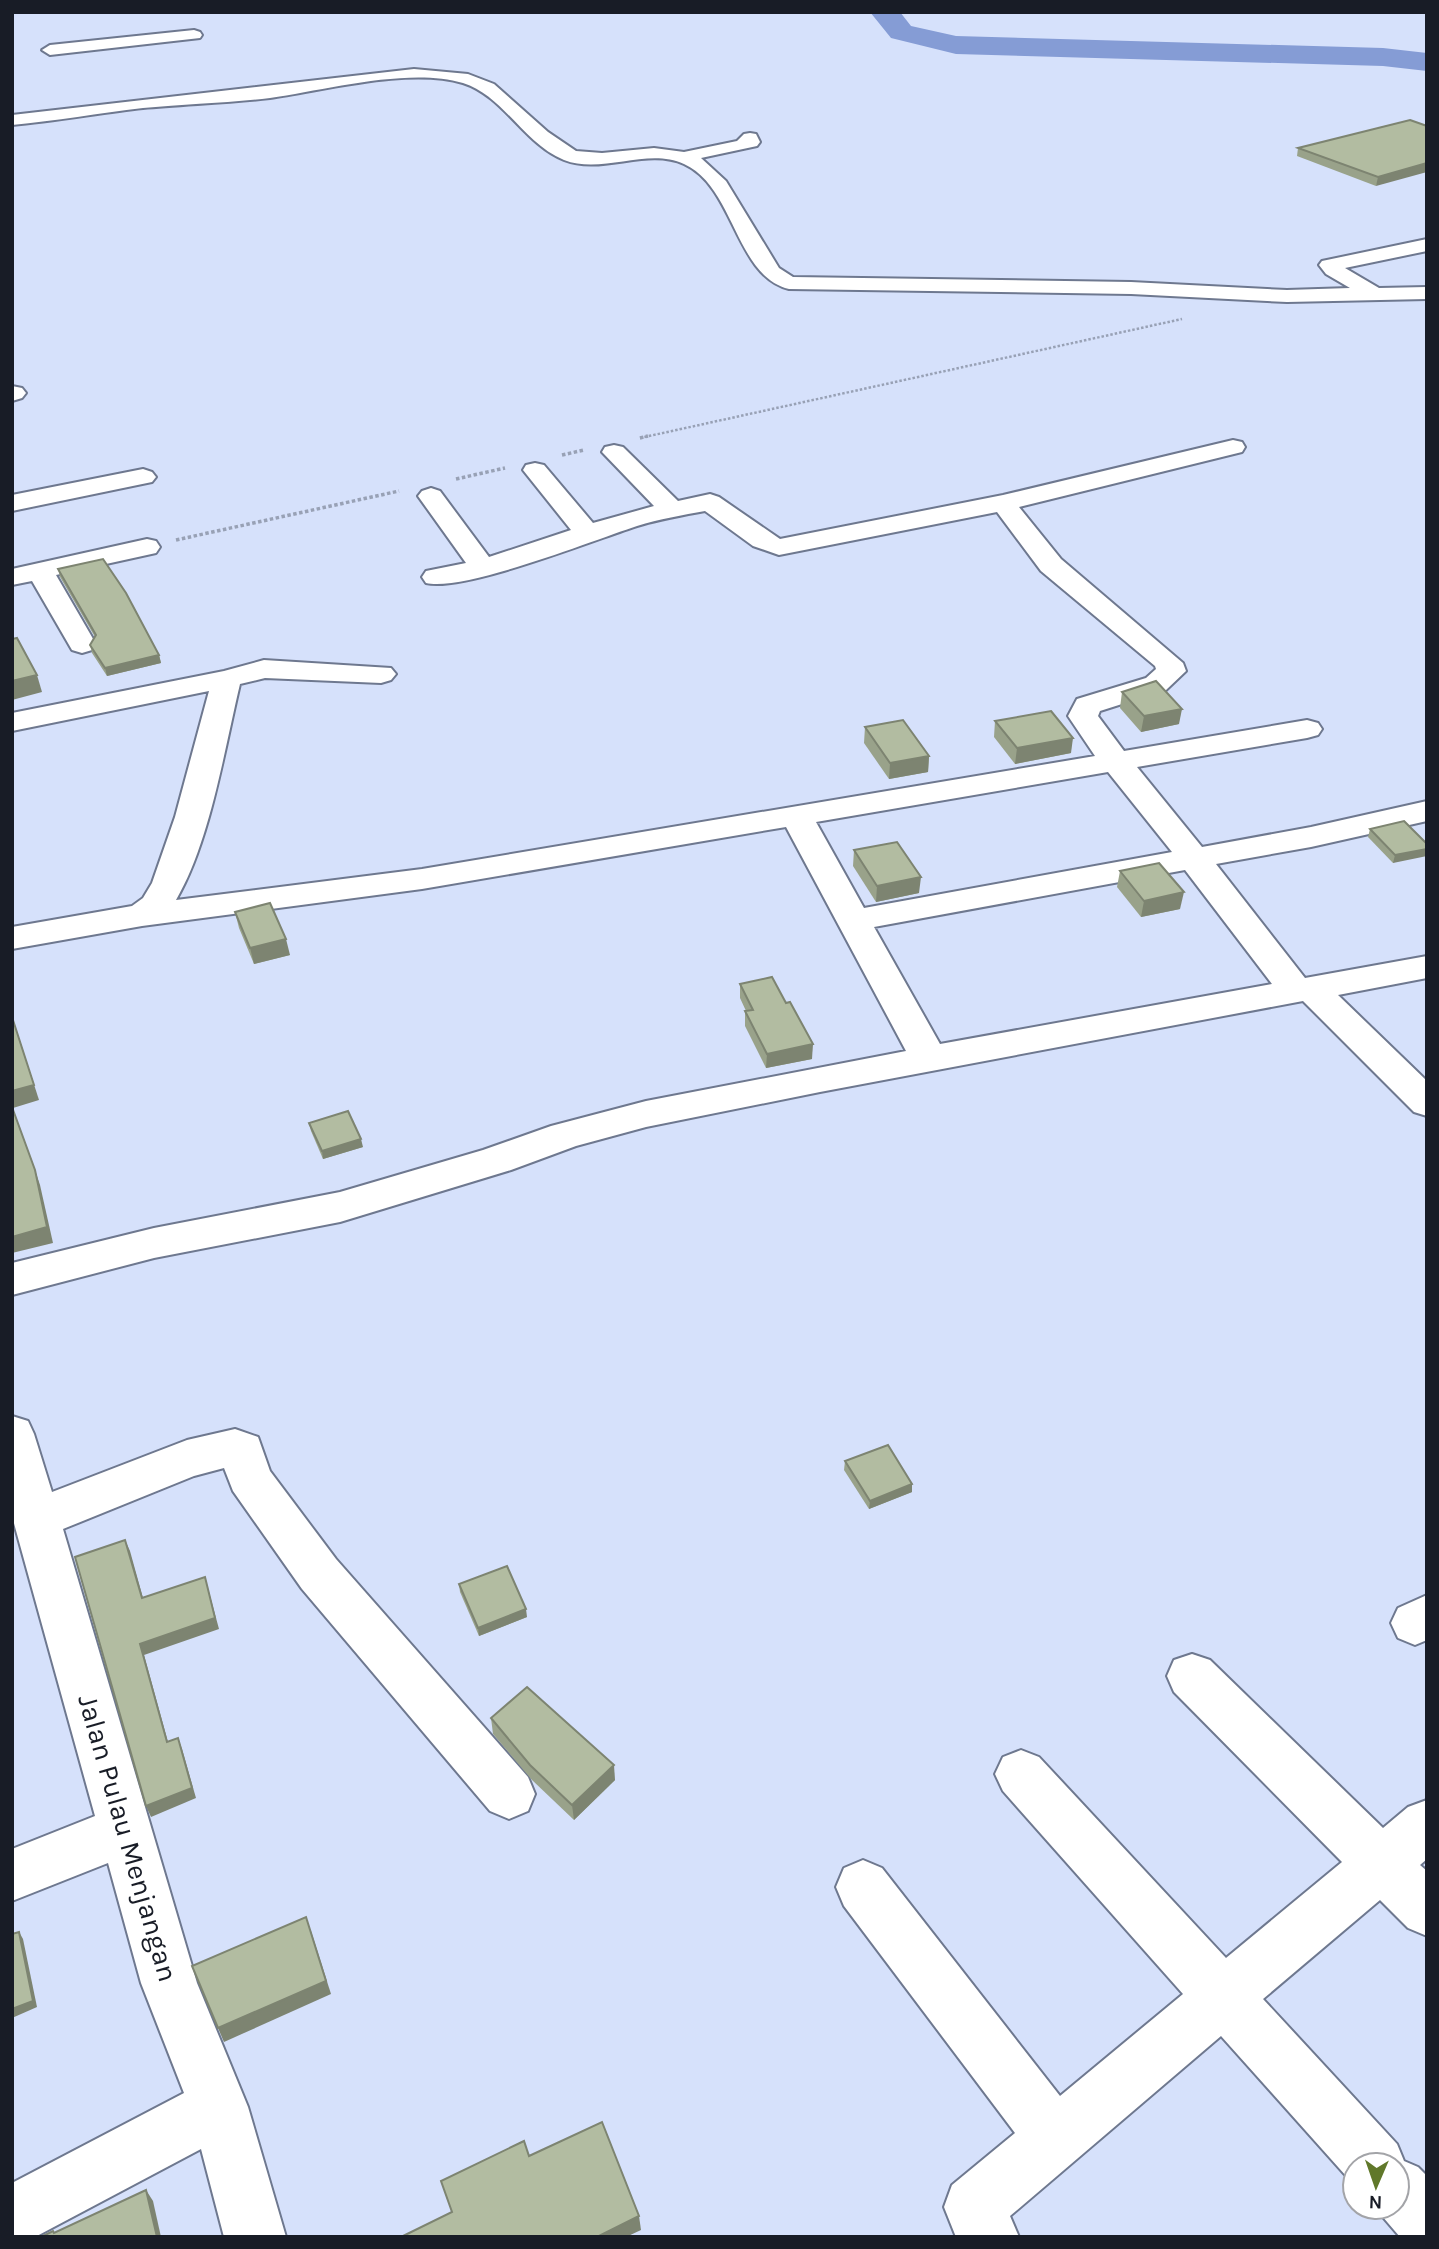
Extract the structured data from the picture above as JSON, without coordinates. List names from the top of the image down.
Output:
{
  "streets": {
    "street": ["Jalan Pulau Menjangan"]
  },
  "north": "bottom"
}
